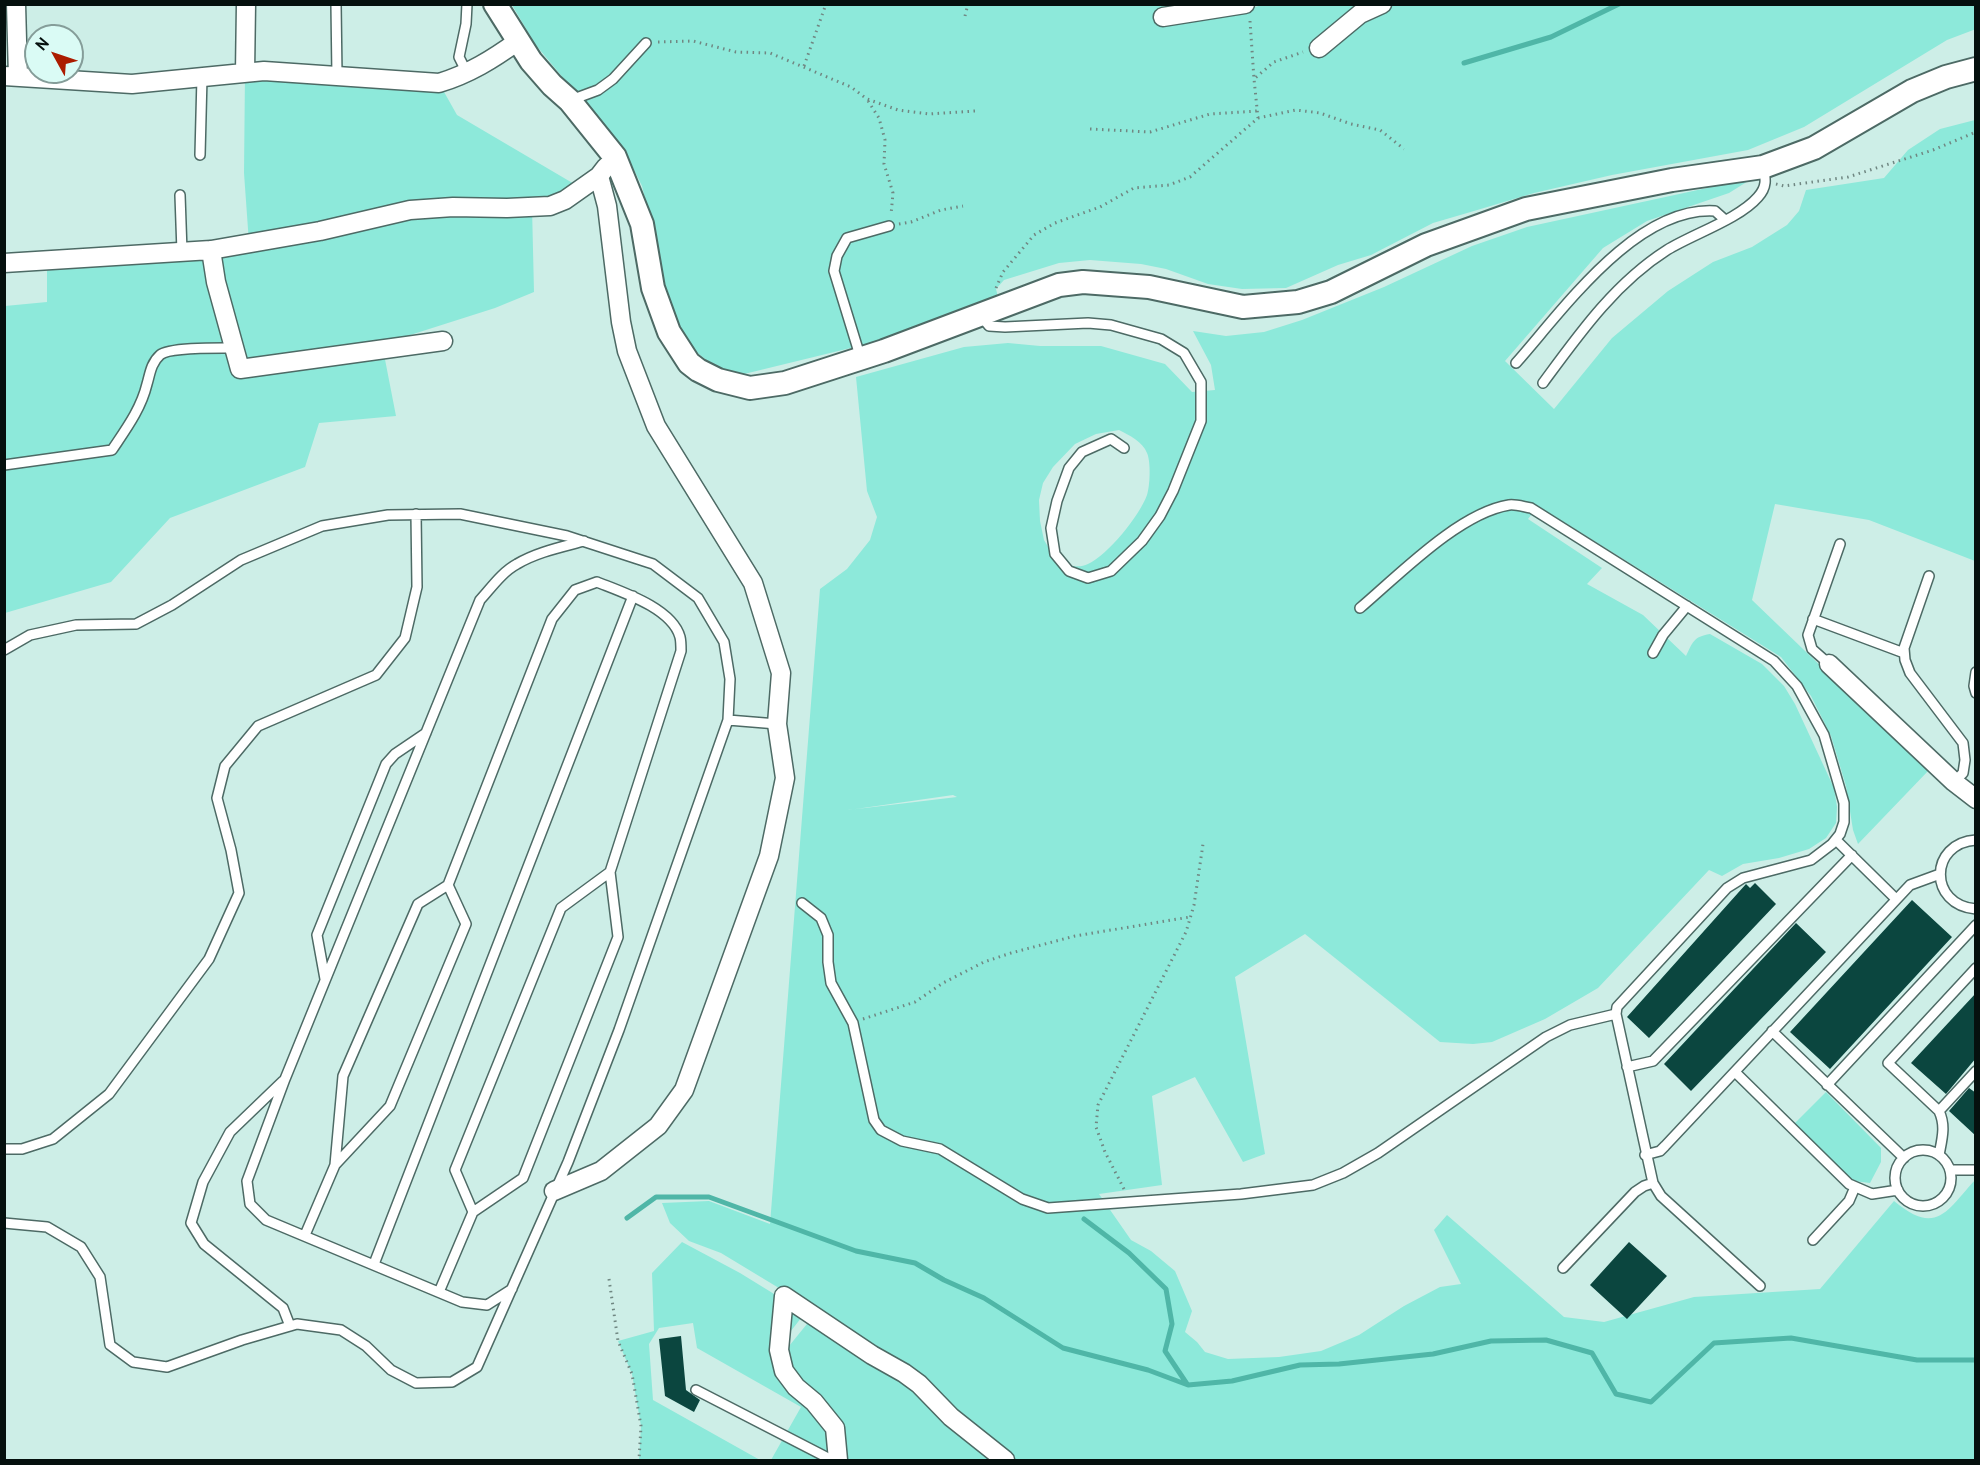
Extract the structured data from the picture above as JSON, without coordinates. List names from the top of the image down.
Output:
{
  "north": "top left"
}
